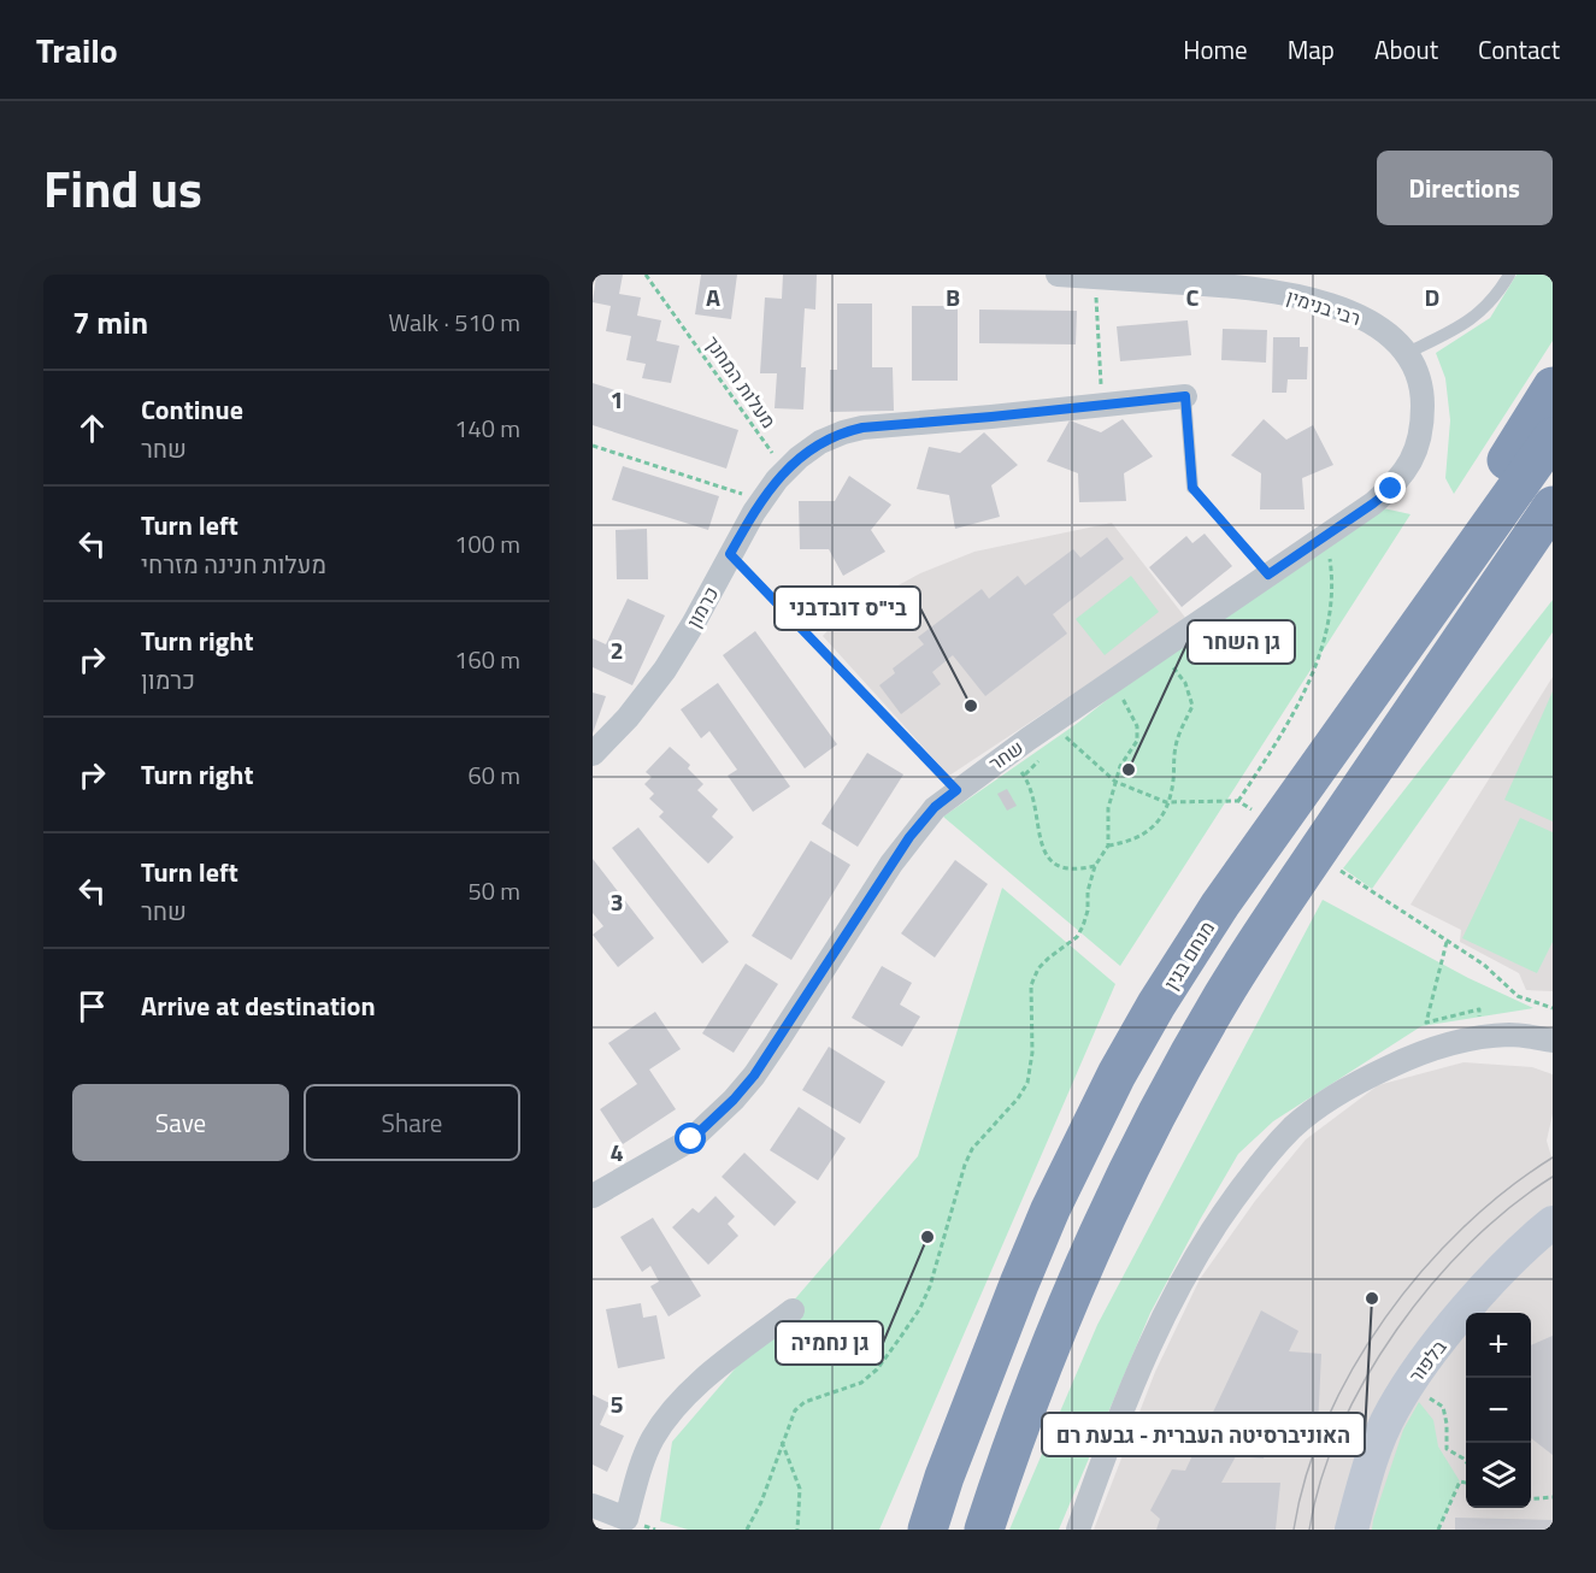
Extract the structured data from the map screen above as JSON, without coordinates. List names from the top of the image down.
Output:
{
  "streets": {
    "highway": ["מנחם בגין"],
    "street": [
      "רבי בנימין",
      "כרמון",
      "שחר",
      "בלפור"
    ],
    "path": ["מעלות המחנך"]
  },
  "crossings": [
    ["רבי בנימין", "שחר"],
    ["מעלות המחנך", "כרמון"]
  ],
  "places": [
    "בי\"ס דובדבני",
    "גן השחר",
    "גן נחמיה",
    "האוניברסיטה העברית - גבעת רם"
  ],
  "page": {
    "header": "Trailo",
    "nav": [
      "Home",
      "Map",
      "About",
      "Contact"
    ],
    "title": "Find us",
    "buttons": [
      "Directions",
      ["Save", "Share"]
    ],
    "heading": ["7 min", "Walk · 510 m"],
    "list": [
      ["Continue", "שחר", "140 m"],
      ["Turn left", "מעלות חנינה מזרחי", "100 m"],
      ["Turn right", "כרמון", "160 m"],
      ["Turn right", "60 m"],
      ["Turn left", "שחר", "50 m"],
      "Arrive at destination"
    ],
    "map_buttons": ["+", "−"]
  },
  "grid": {
    "columns": [
      "A",
      "B",
      "C",
      "D"
    ],
    "rows": [
      "1",
      "2",
      "3",
      "4",
      "5"
    ]
  }
}
